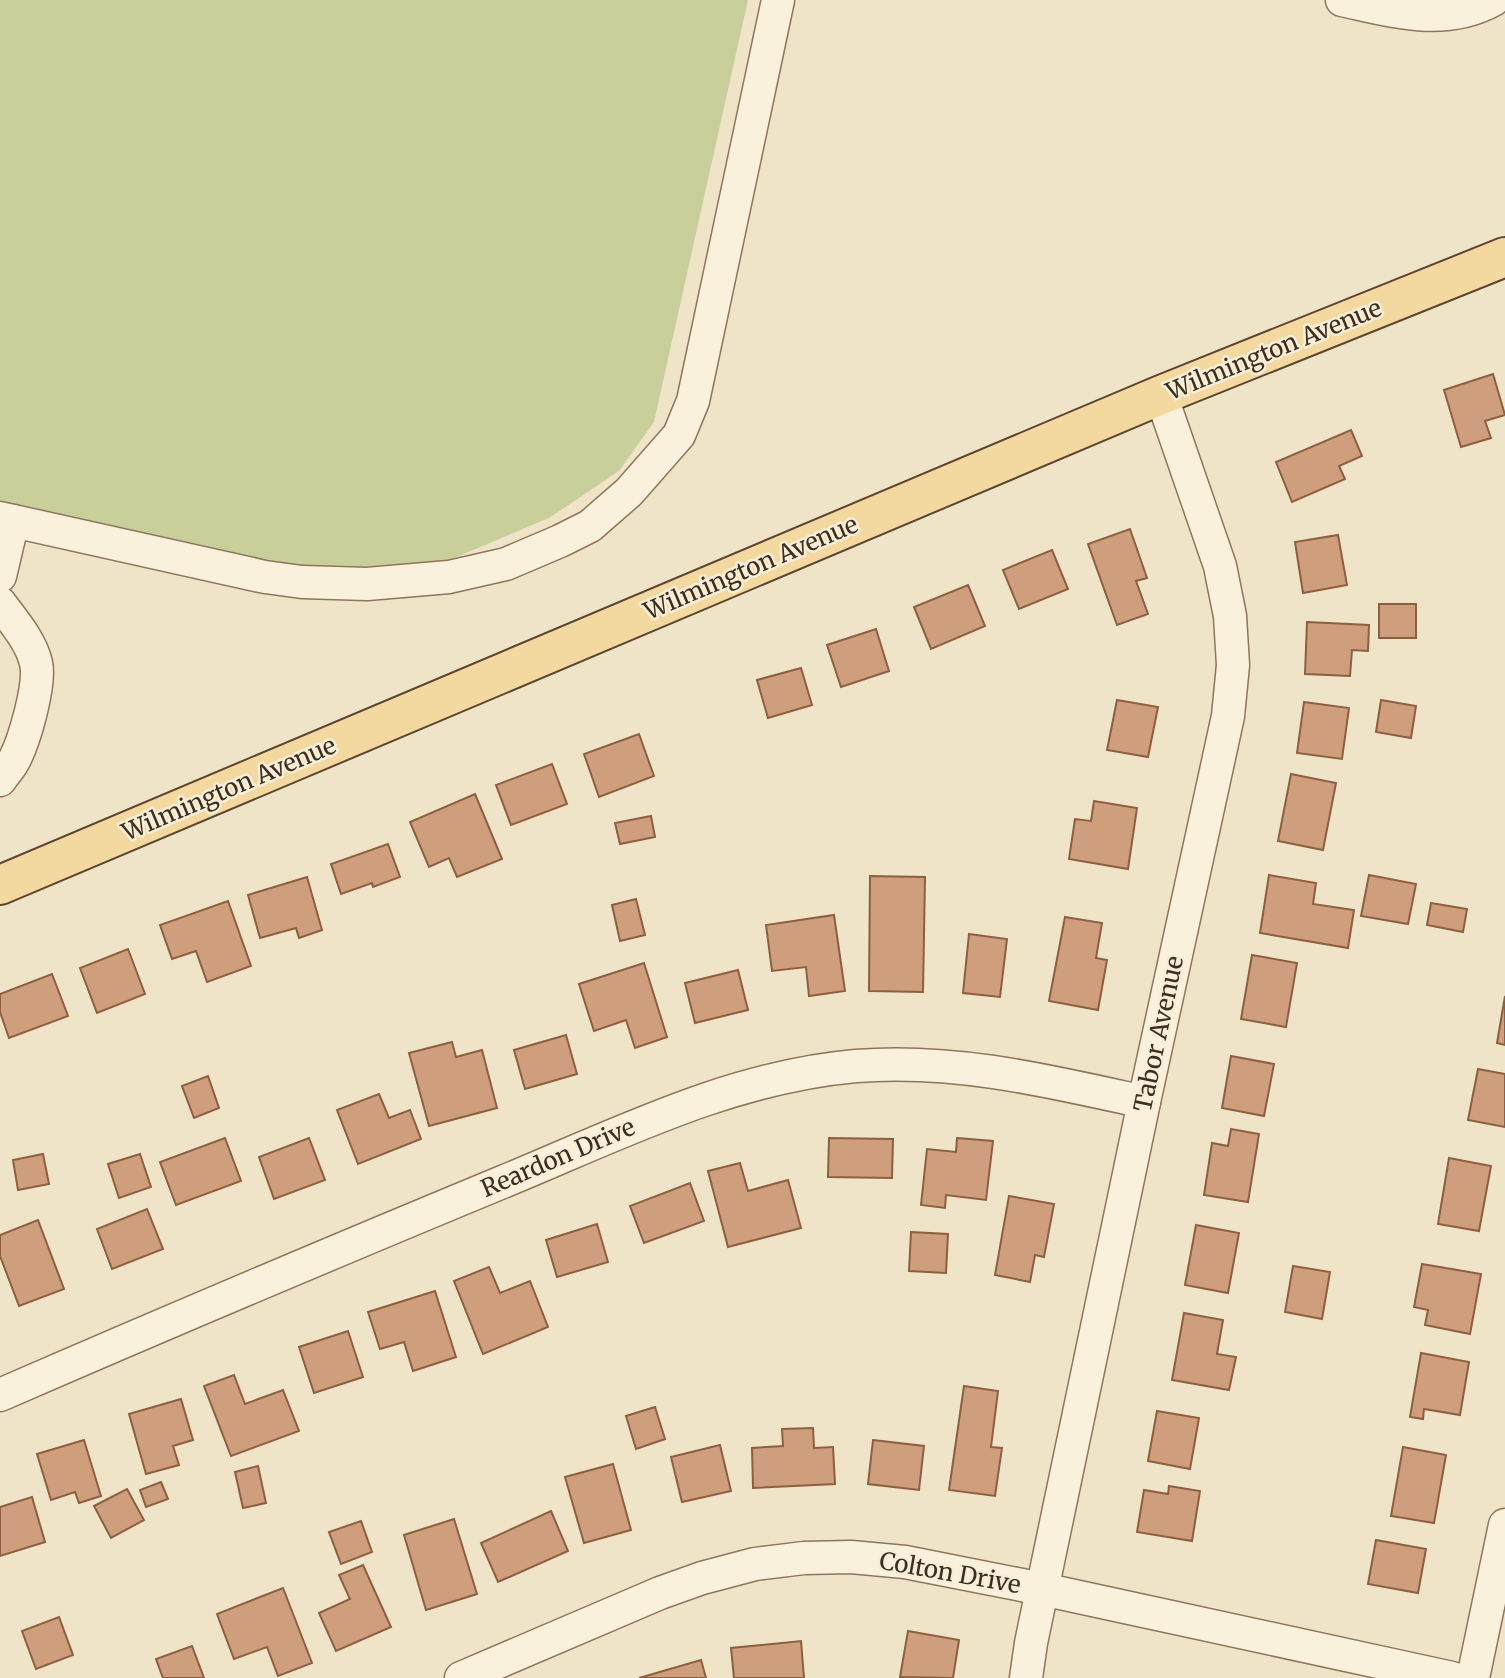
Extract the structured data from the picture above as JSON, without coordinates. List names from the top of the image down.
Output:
{
  "streets": {
    "main road": ["Wilmington Avenue"],
    "street": ["Tabor Avenue", "Reardon Drive", "Colton Drive"]
  },
  "crossings": [
    ["Wilmington Avenue", "Tabor Avenue"],
    ["Tabor Avenue", "Reardon Drive"],
    ["Tabor Avenue", "Colton Drive"]
  ]
}
